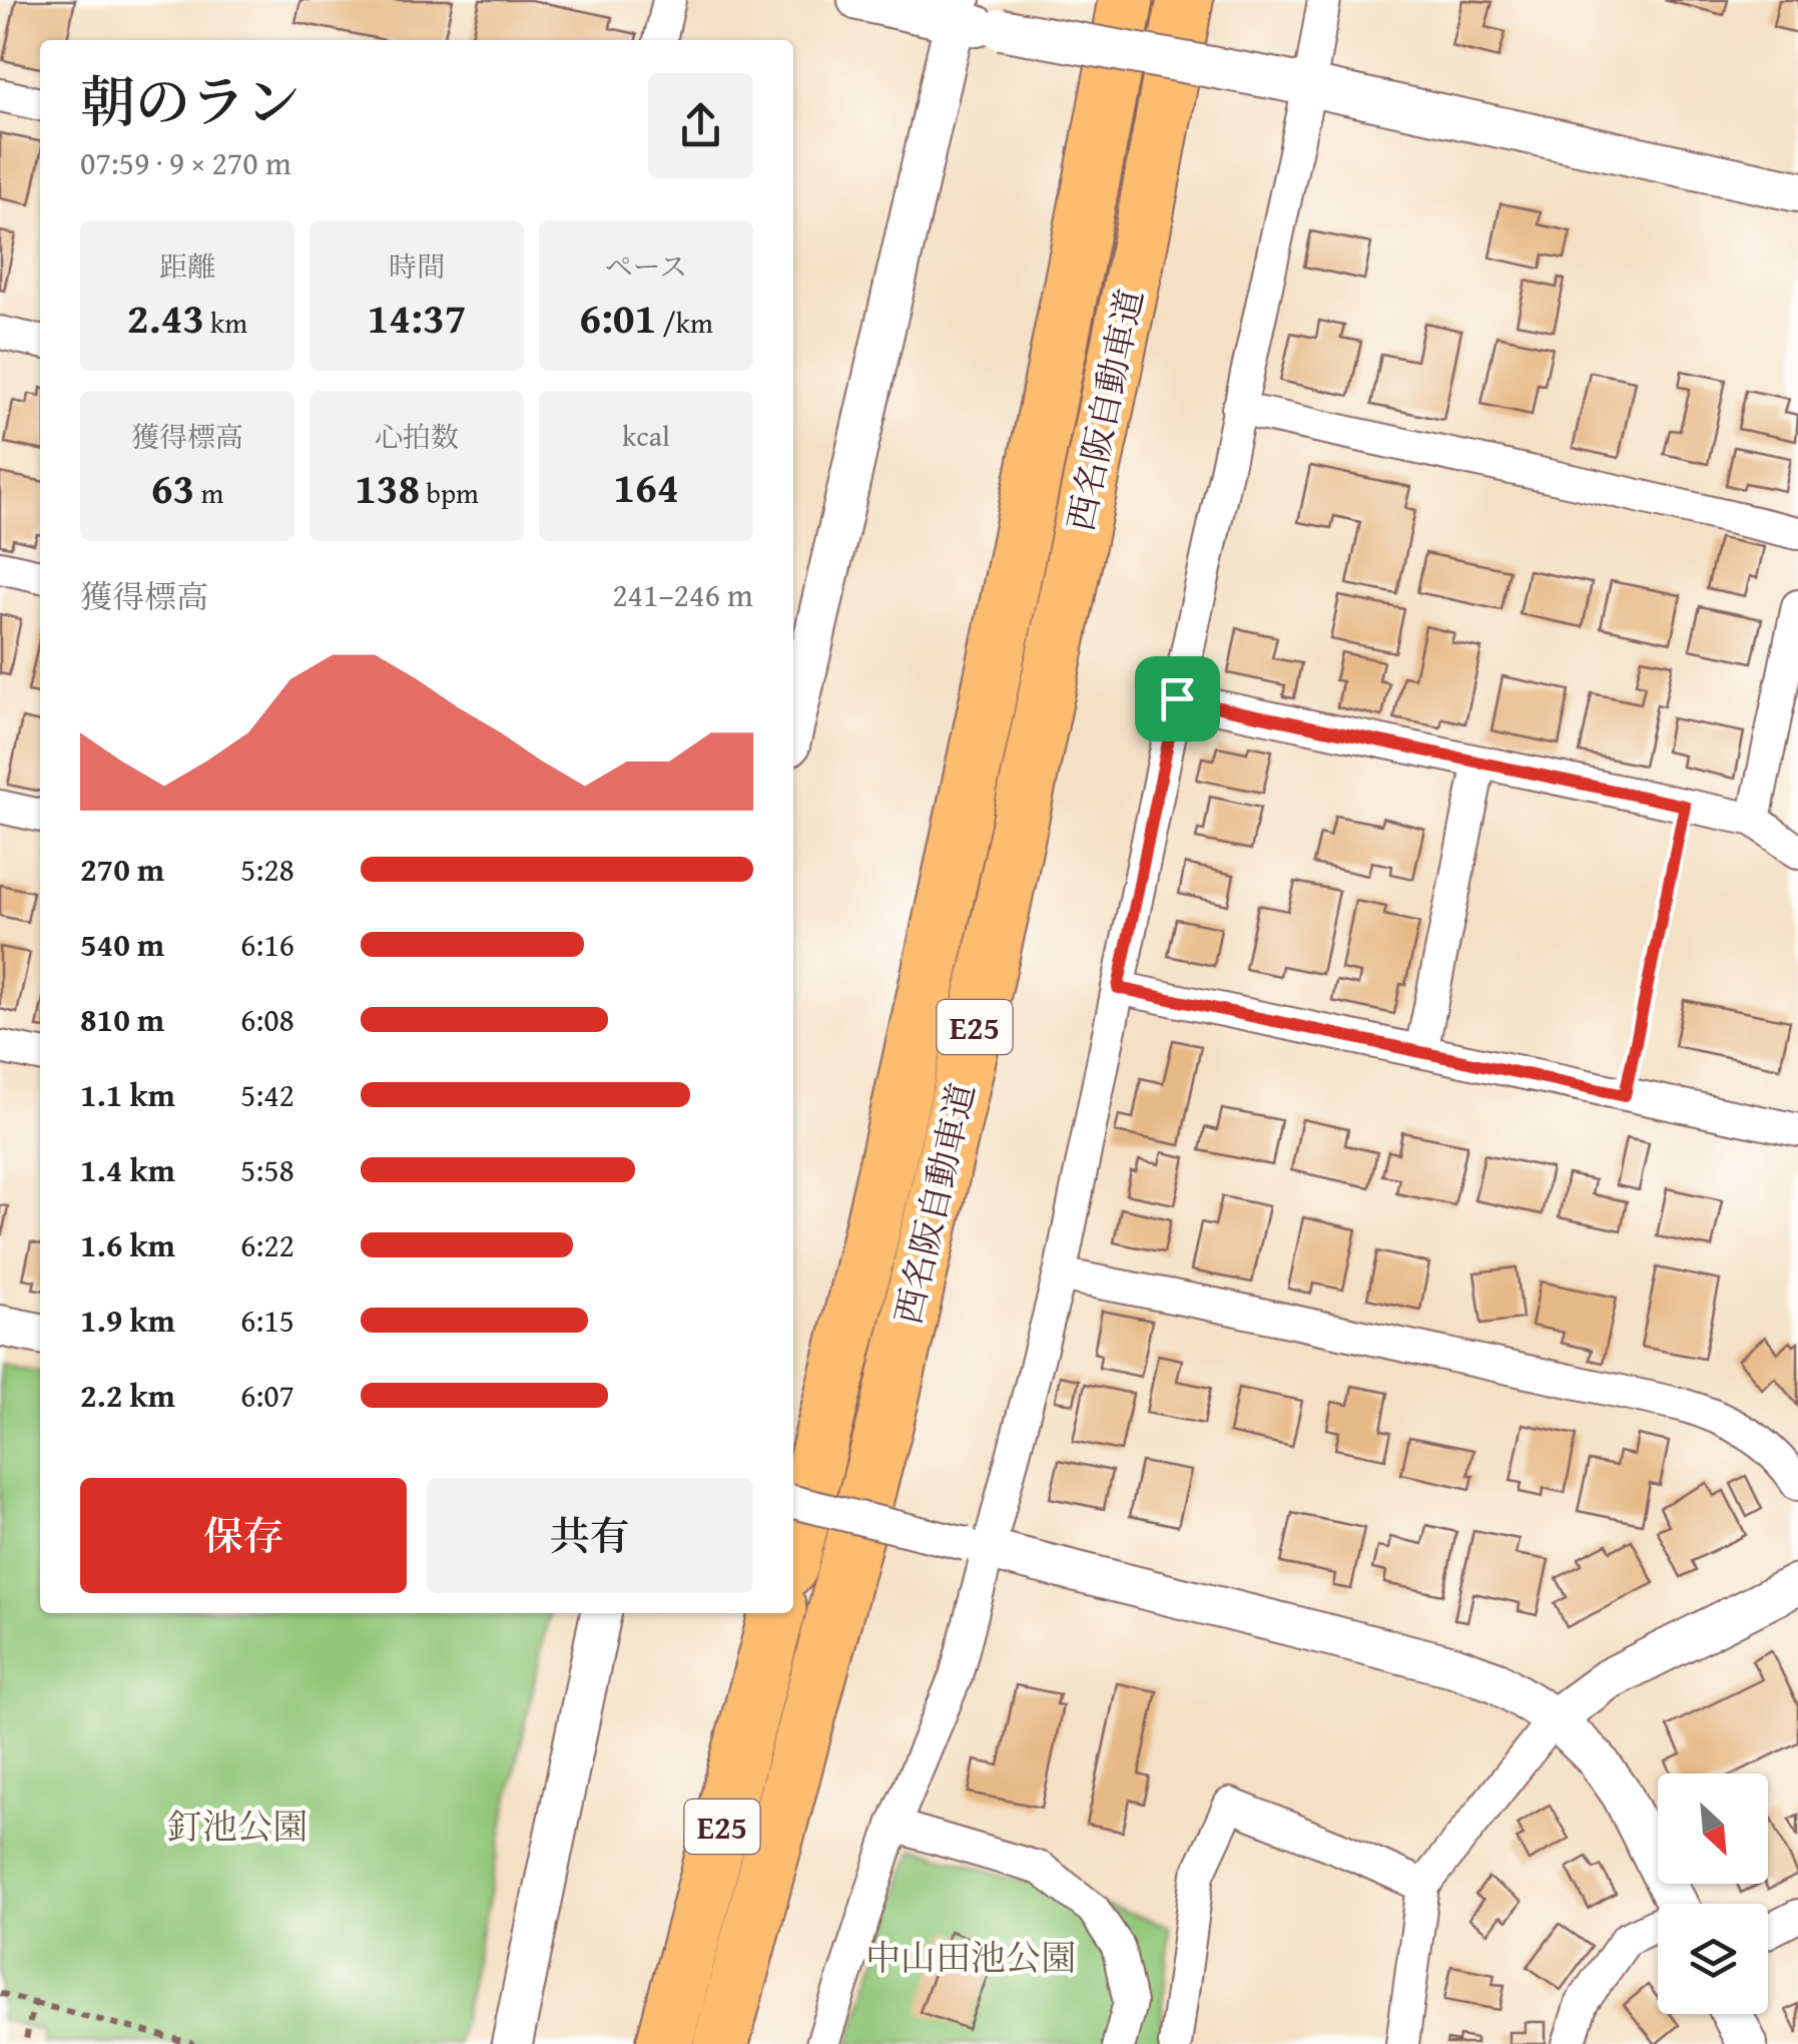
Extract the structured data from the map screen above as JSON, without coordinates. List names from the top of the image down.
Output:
{
  "streets": {
    "highway": ["西名阪自動車道", "E25"]
  },
  "parks": ["釘池公園", "中山田池公園"],
  "north": "bottom right",
  "page": {
    "heading": ["朝のラン", "07:59 · 9 × 270 m"],
    "stats": [
      ["距離", "2.43 km"],
      ["時間", "14:37"],
      ["ペース", "6:01 /km"],
      ["獲得標高", "63 m"],
      ["心拍数", "138 bpm"],
      ["kcal", "164"]
    ],
    "chart": ["獲得標高", "241–246 m"],
    "list": [
      {
        "name": "270 m",
        "note": "5:28"
      },
      {
        "name": "540 m",
        "note": "6:16"
      },
      {
        "name": "810 m",
        "note": "6:08"
      },
      {
        "name": "1.1 km",
        "note": "5:42"
      },
      {
        "name": "1.4 km",
        "note": "5:58"
      },
      {
        "name": "1.6 km",
        "note": "6:22"
      },
      {
        "name": "1.9 km",
        "note": "6:15"
      },
      {
        "name": "2.2 km",
        "note": "6:07"
      }
    ],
    "buttons": ["保存", "共有"]
  }
}
